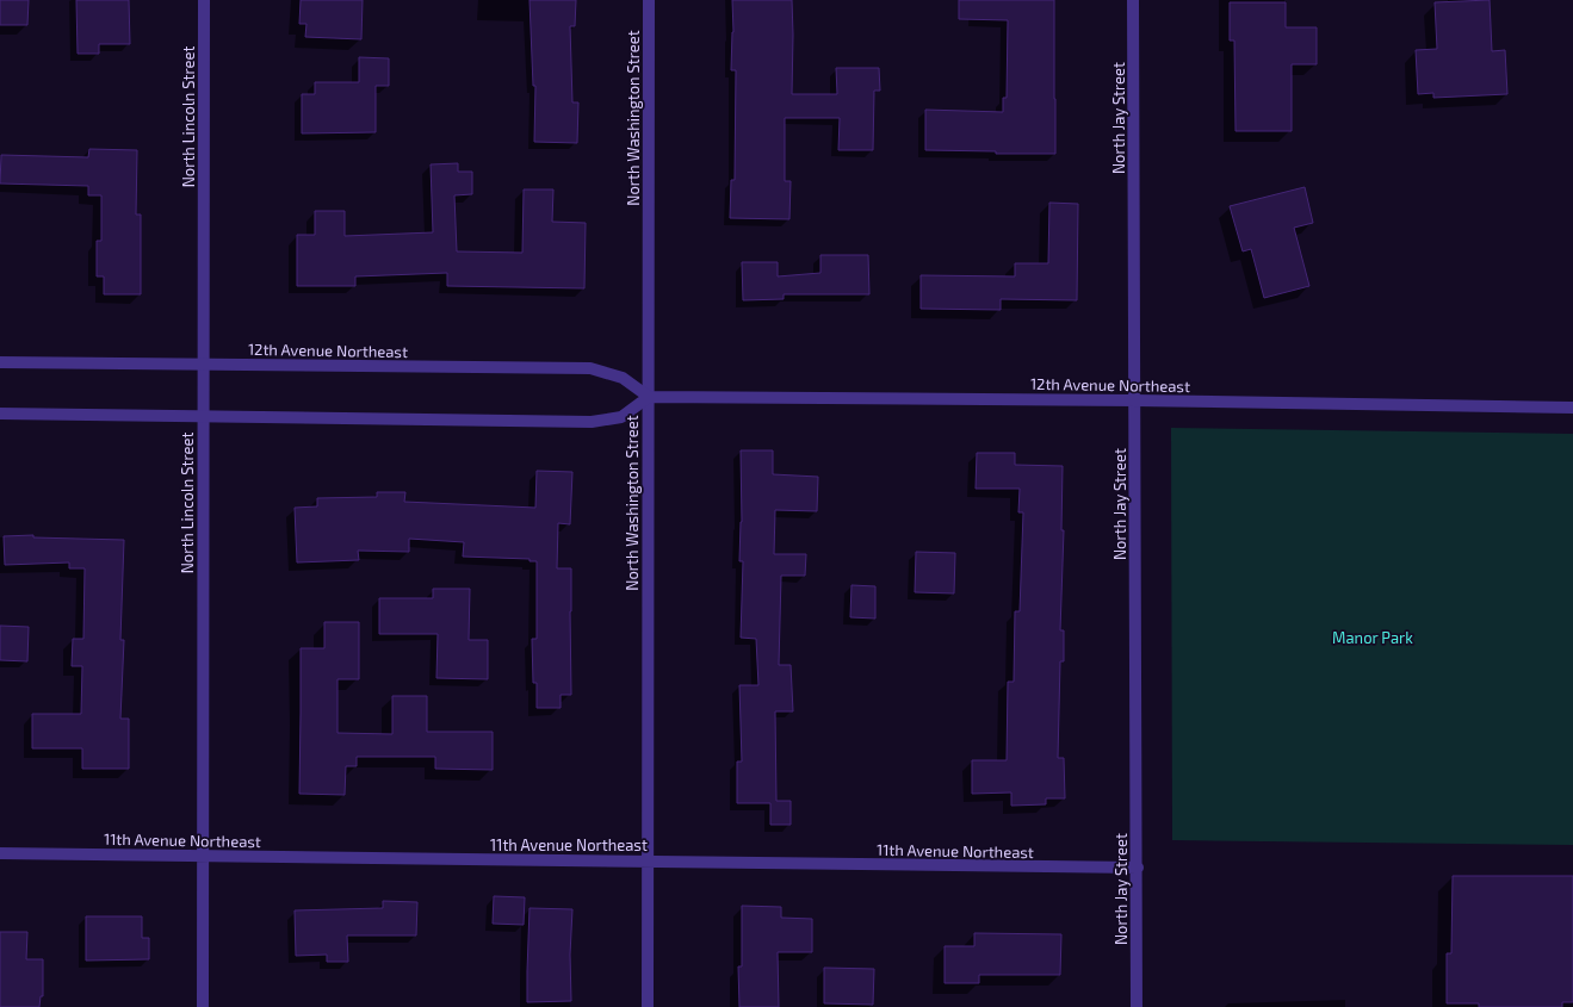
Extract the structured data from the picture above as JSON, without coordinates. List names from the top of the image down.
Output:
{
  "streets": {
    "street": [
      "North Lincoln Street",
      "North Washington Street",
      "North Jay Street",
      "12th Avenue Northeast",
      "11th Avenue Northeast"
    ]
  },
  "crossings": [
    ["North Lincoln Street", "12th Avenue Northeast"],
    ["North Lincoln Street", "11th Avenue Northeast"],
    ["North Washington Street", "12th Avenue Northeast"],
    ["North Washington Street", "11th Avenue Northeast"],
    ["North Jay Street", "12th Avenue Northeast"],
    ["North Jay Street", "11th Avenue Northeast"]
  ],
  "parks": ["Manor Park"]
}
